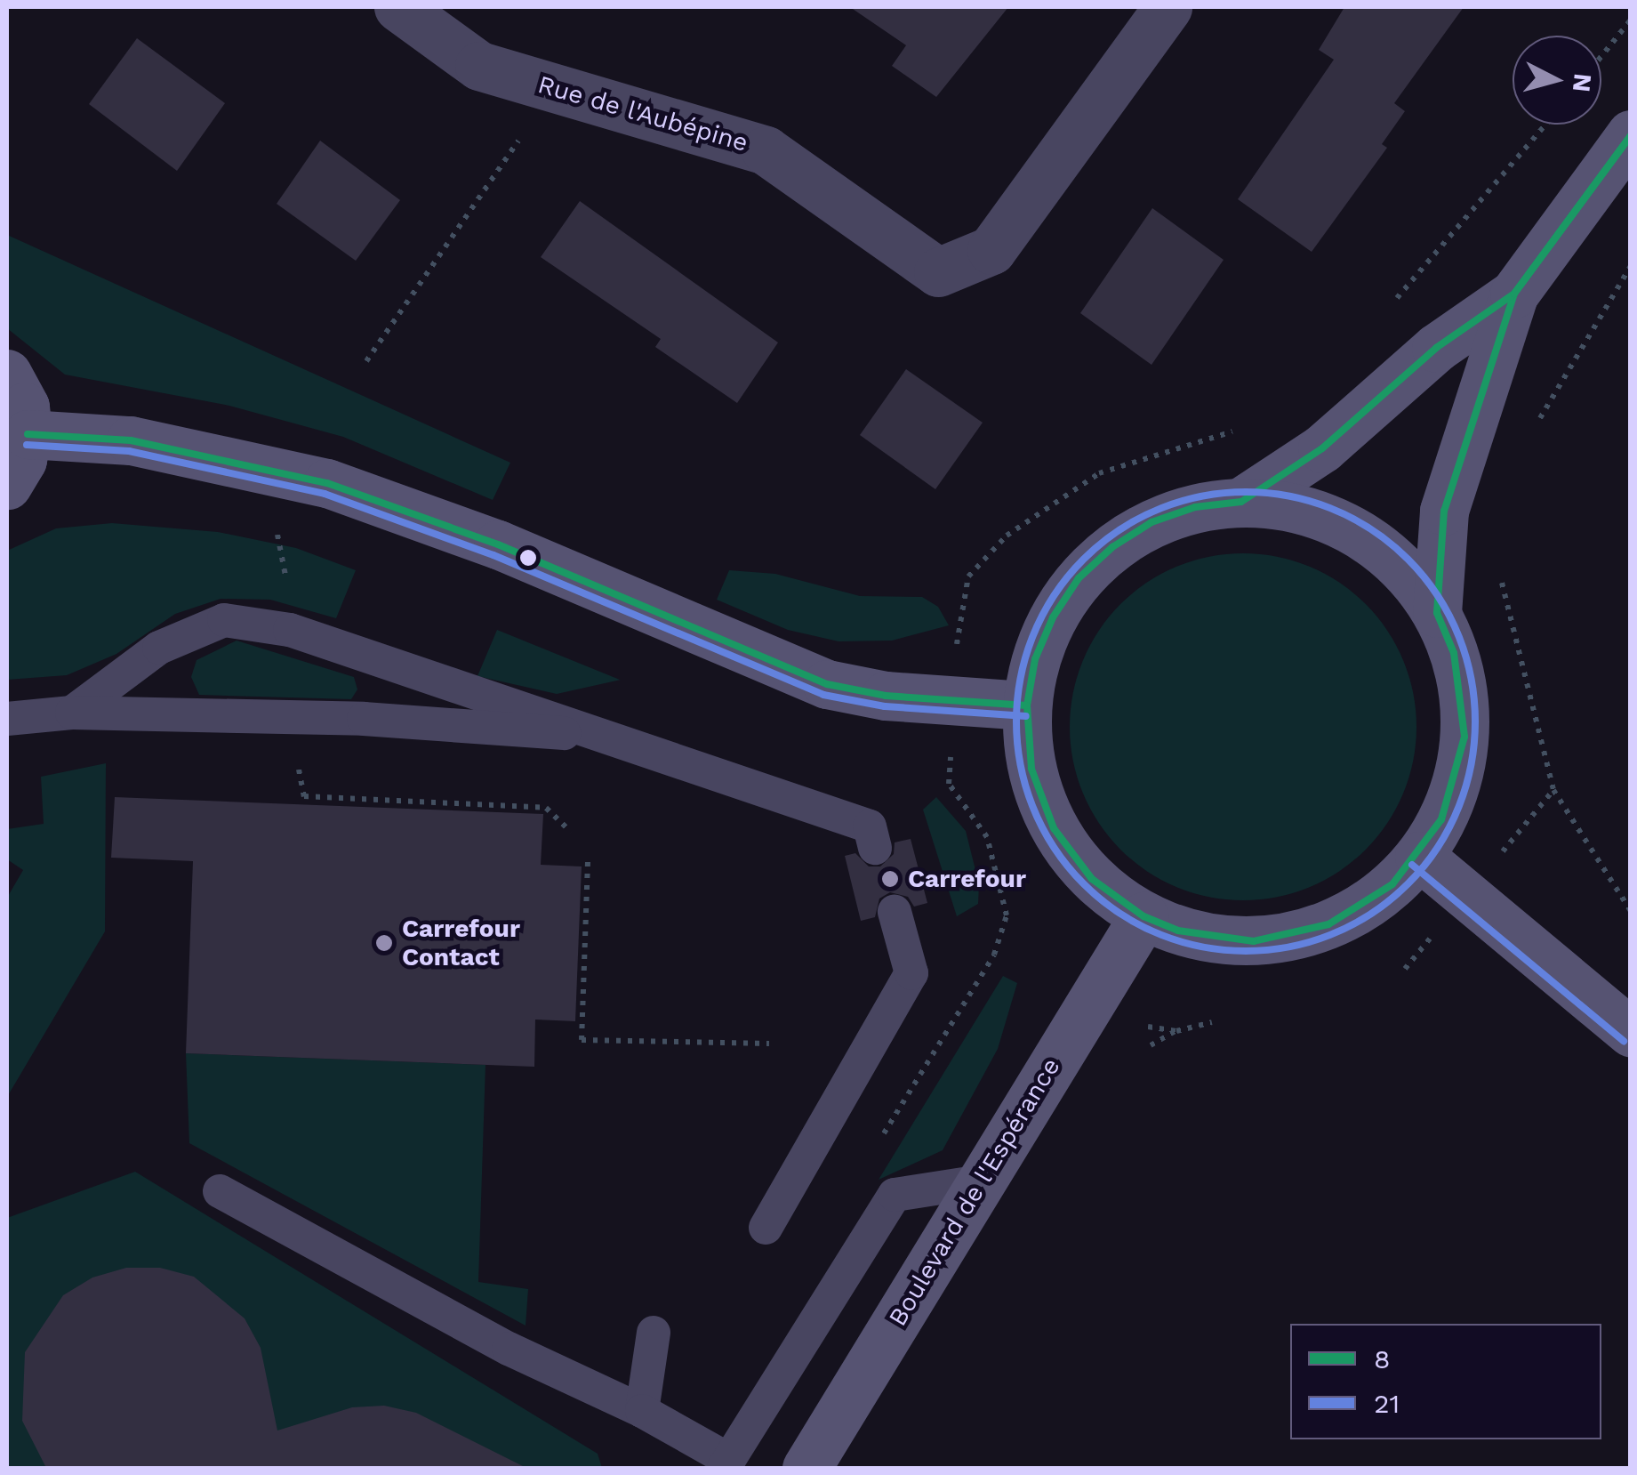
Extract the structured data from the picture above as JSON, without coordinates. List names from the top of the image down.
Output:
{
  "streets": {
    "street": ["Rue de l'Aubépine", "Boulevard de l'Espérance"]
  },
  "places": ["Carrefour", "Carrefour Contact"],
  "lines": ["transit line 8", "transit line 21"],
  "legend": ["8", "21"],
  "north": "right"
}
